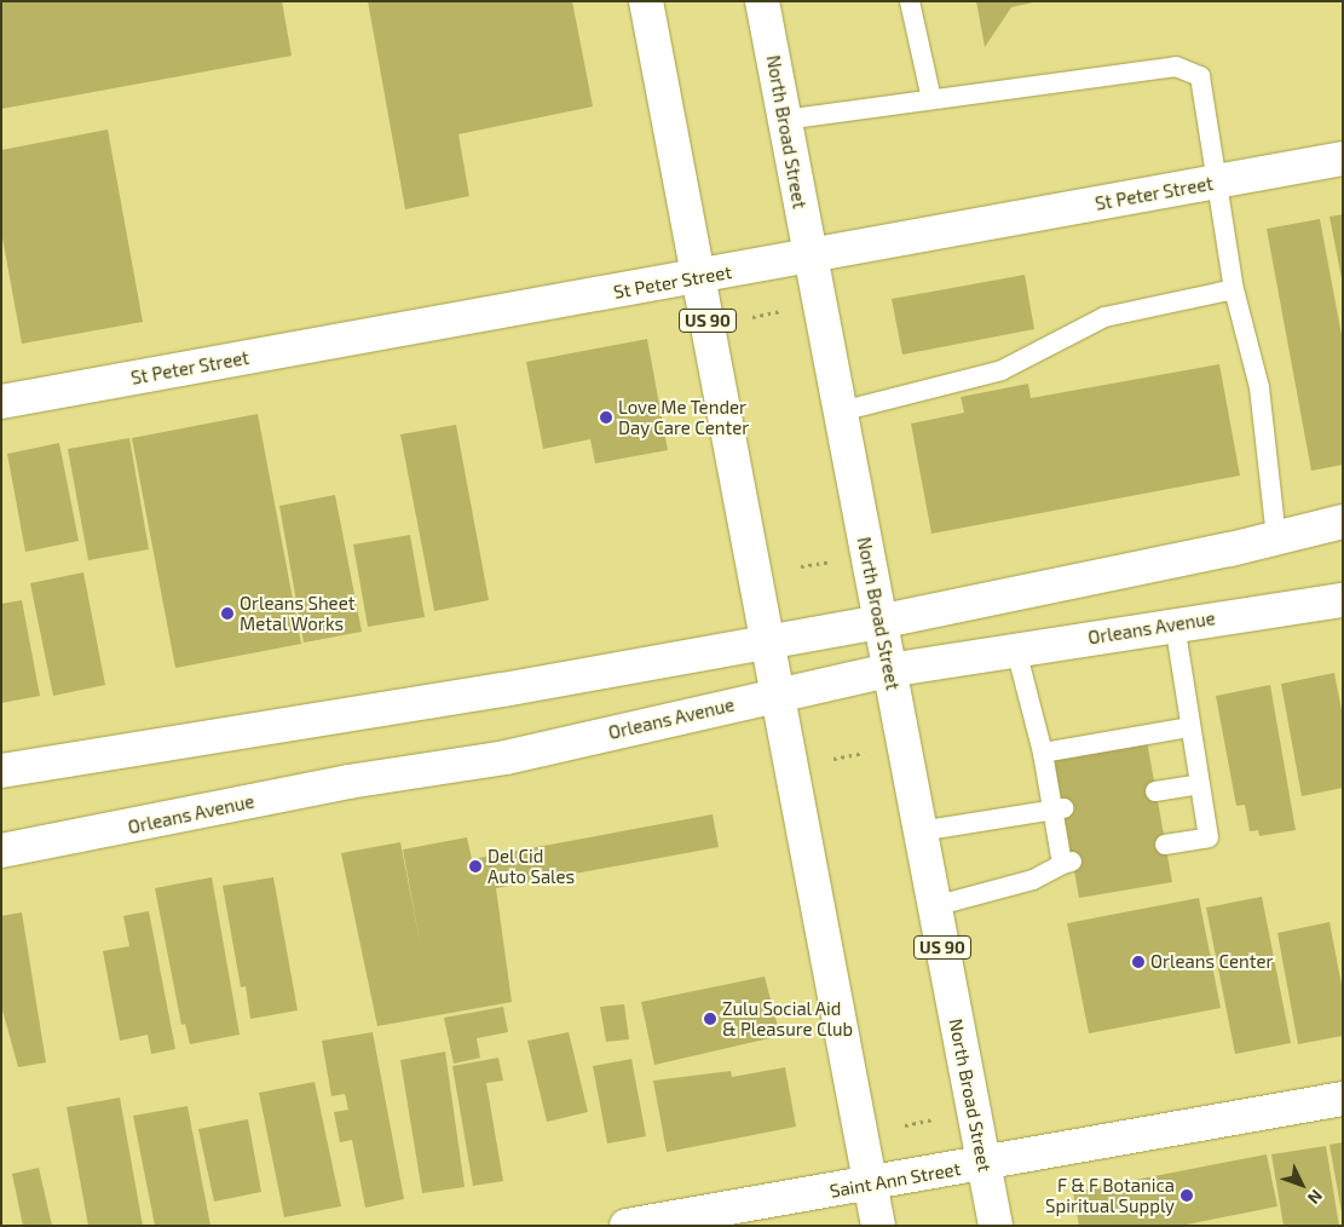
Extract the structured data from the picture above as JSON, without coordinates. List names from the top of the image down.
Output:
{
  "streets": {
    "street": [
      "North Broad Street",
      "St Peter Street",
      "US 90",
      "Orleans Avenue",
      "Saint Ann Street"
    ]
  },
  "crossings": [
    ["North Broad Street", "St Peter Street"],
    ["North Broad Street", "Orleans Avenue"],
    ["North Broad Street", "Saint Ann Street"],
    ["St Peter Street", "US 90"],
    ["US 90", "Orleans Avenue"],
    ["US 90", "Saint Ann Street"]
  ],
  "places": [
    "Love Me Tender Day Care Center",
    "Orleans Sheet Metal Works",
    "Del Cid Auto Sales",
    "Orleans Center",
    "Zulu Social Aid & Pleasure Club",
    "F & F Botanica Spiritual Supply"
  ],
  "north": "bottom right"
}
